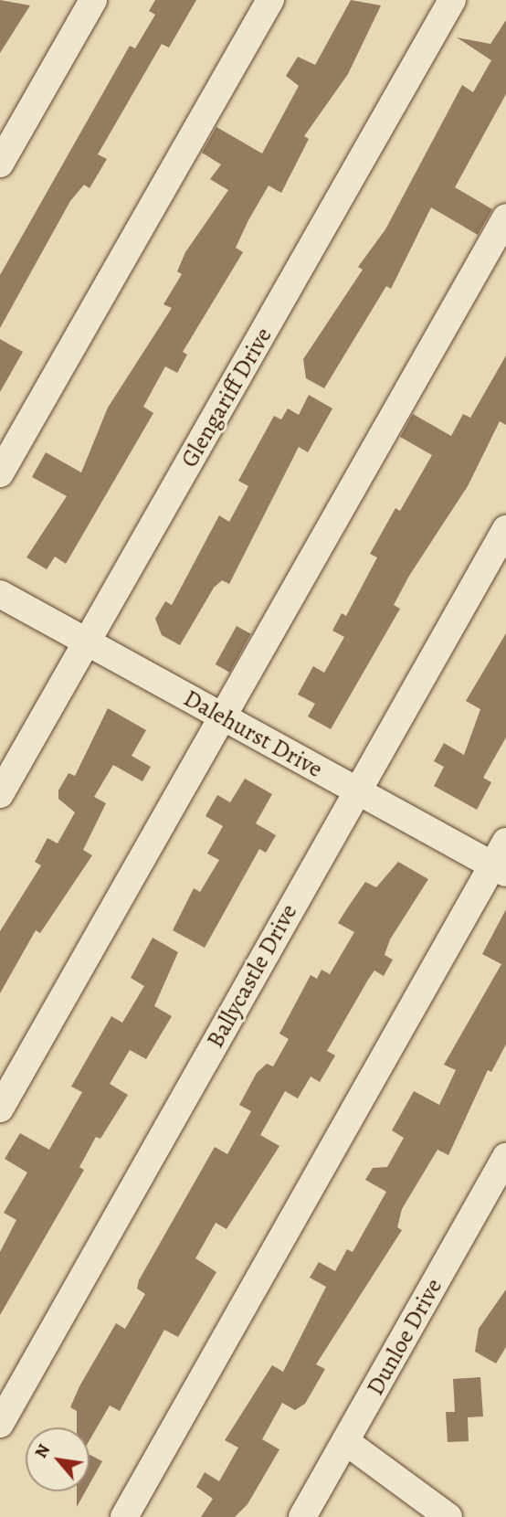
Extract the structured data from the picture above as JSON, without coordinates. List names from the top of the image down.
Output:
{
  "streets": {
    "street": [
      "Glengariff Drive",
      "Dalehurst Drive",
      "Ballycastle Drive",
      "Dunloe Drive"
    ]
  },
  "crossings": [
    ["Glengariff Drive", "Dalehurst Drive"],
    ["Dalehurst Drive", "Ballycastle Drive"]
  ],
  "north": "top left"
}
